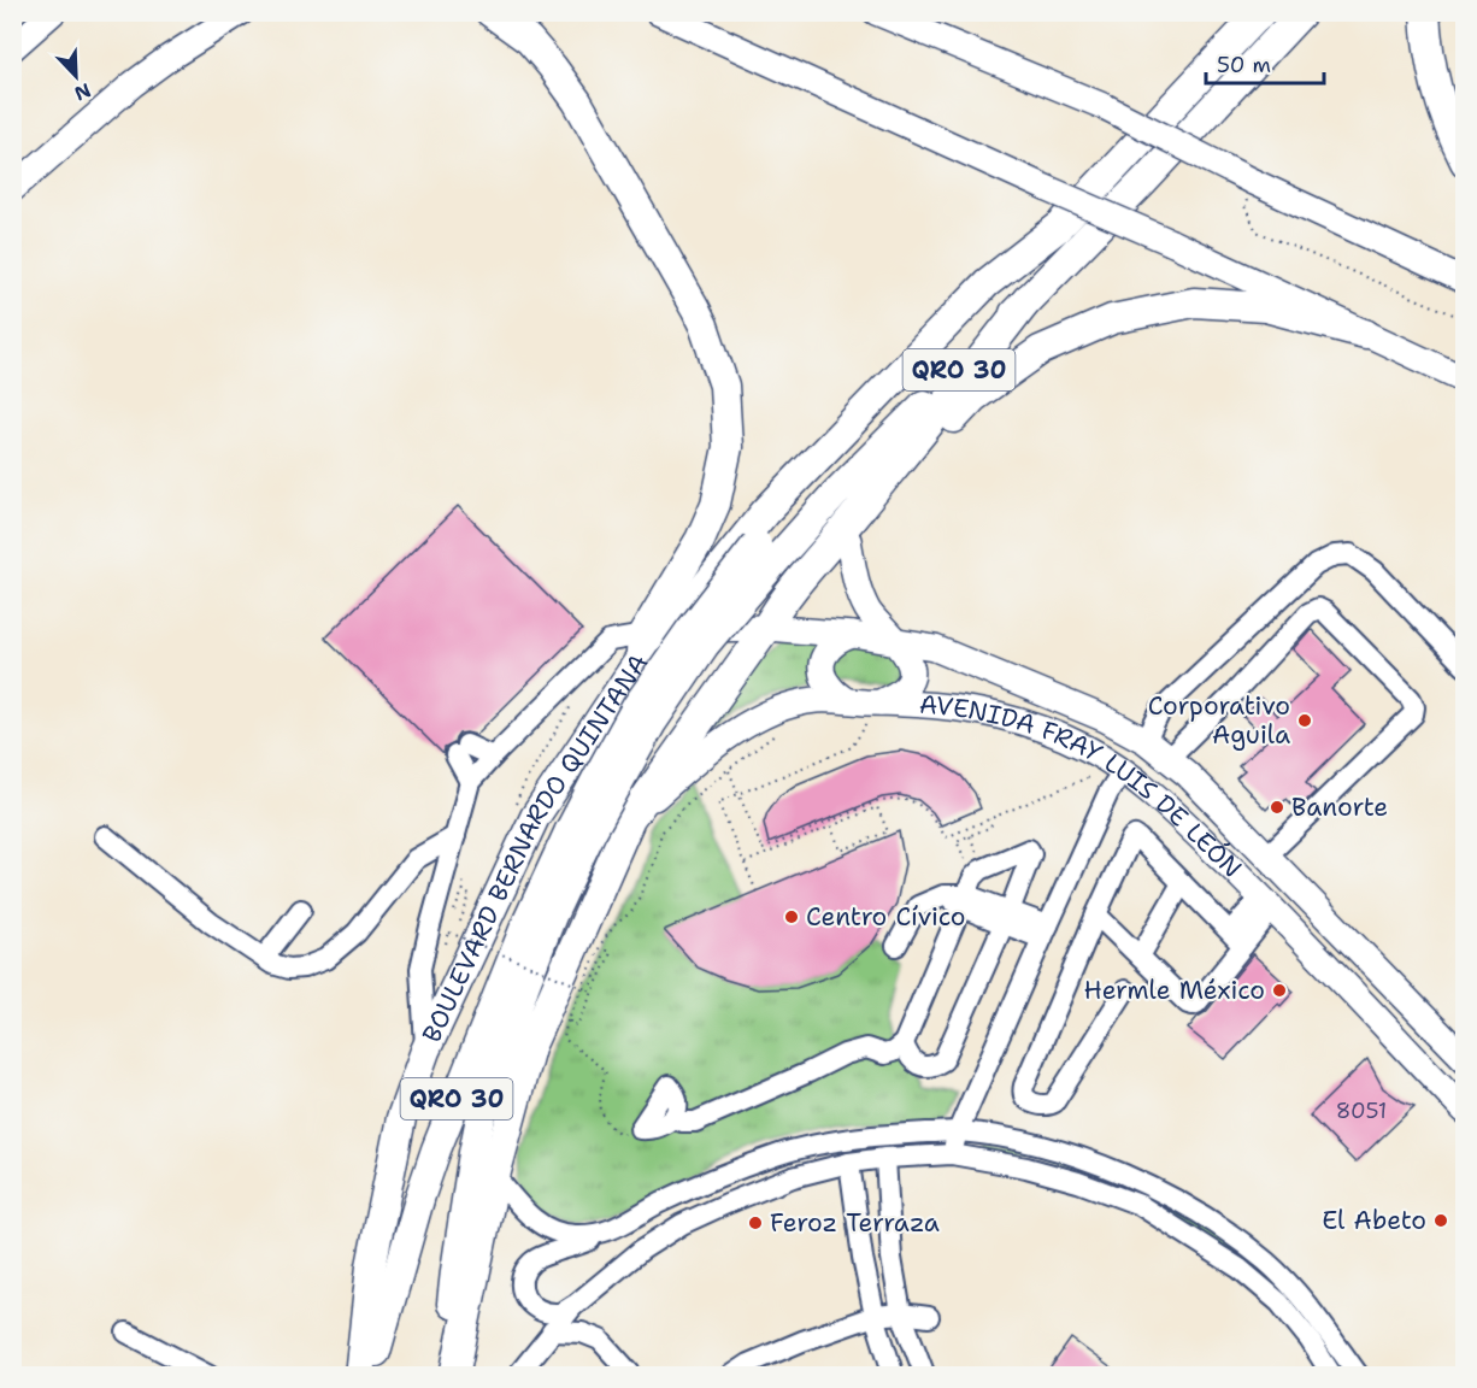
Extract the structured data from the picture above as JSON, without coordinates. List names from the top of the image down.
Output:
{
  "streets": {
    "highway": ["QRO 30", "BOULEVARD BERNARDO QUINTANA"],
    "main road": ["AVENIDA FRAY LUIS DE LEÓN"]
  },
  "crossings": [
    ["QRO 30", "AVENIDA FRAY LUIS DE LEÓN"],
    ["AVENIDA FRAY LUIS DE LEÓN", "BOULEVARD BERNARDO QUINTANA"]
  ],
  "places": [
    "Corporativo Aguila",
    "Banorte",
    "Centro Cívico",
    "Hermle México",
    "El Abeto",
    "Feroz Terraza"
  ],
  "house_numbers": ["8051"],
  "scale_bar": "50 m",
  "north": "bottom right"
}
